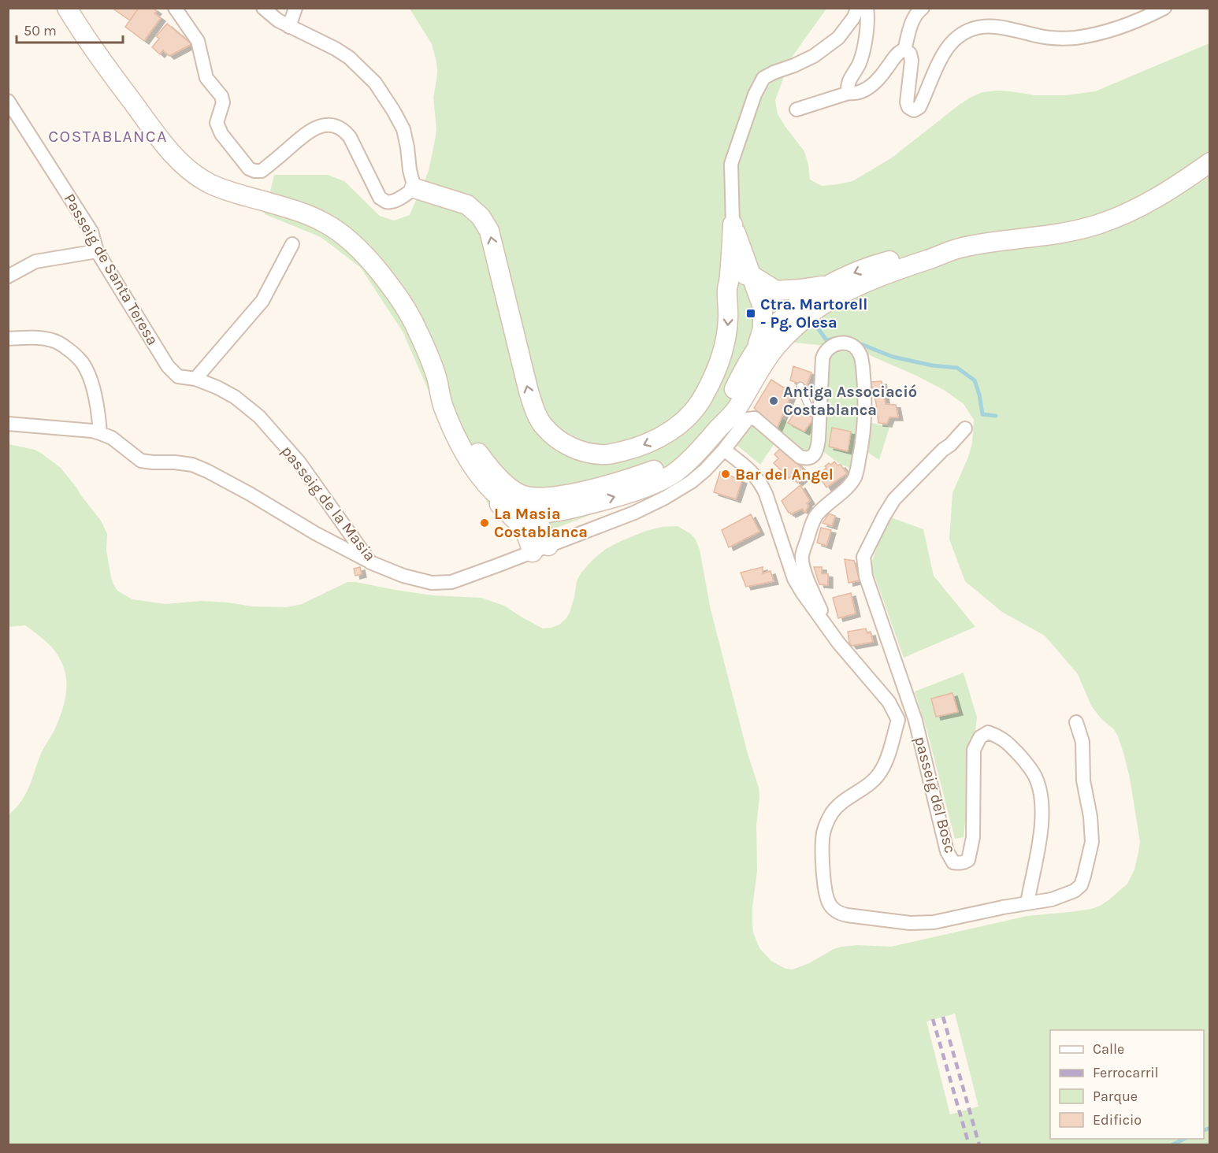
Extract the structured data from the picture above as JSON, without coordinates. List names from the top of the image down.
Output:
{
  "streets": {
    "street": ["Passeig de Santa Teresa", "passeig de la Masia", "passeig del Bosc"]
  },
  "crossings": [
    ["Passeig de Santa Teresa", "passeig de la Masia"]
  ],
  "districts": ["COSTABLANCA"],
  "places": {
    "transit": ["Ctra. Martorell - Pg. Olesa"],
    "other": ["Antiga Associació Costablanca", "Bar del Angel", "La Masia Costablanca"]
  },
  "legend": [
    "Calle",
    "Ferrocarril",
    "Parque",
    "Edificio"
  ],
  "scale_bar": "50 m"
}
